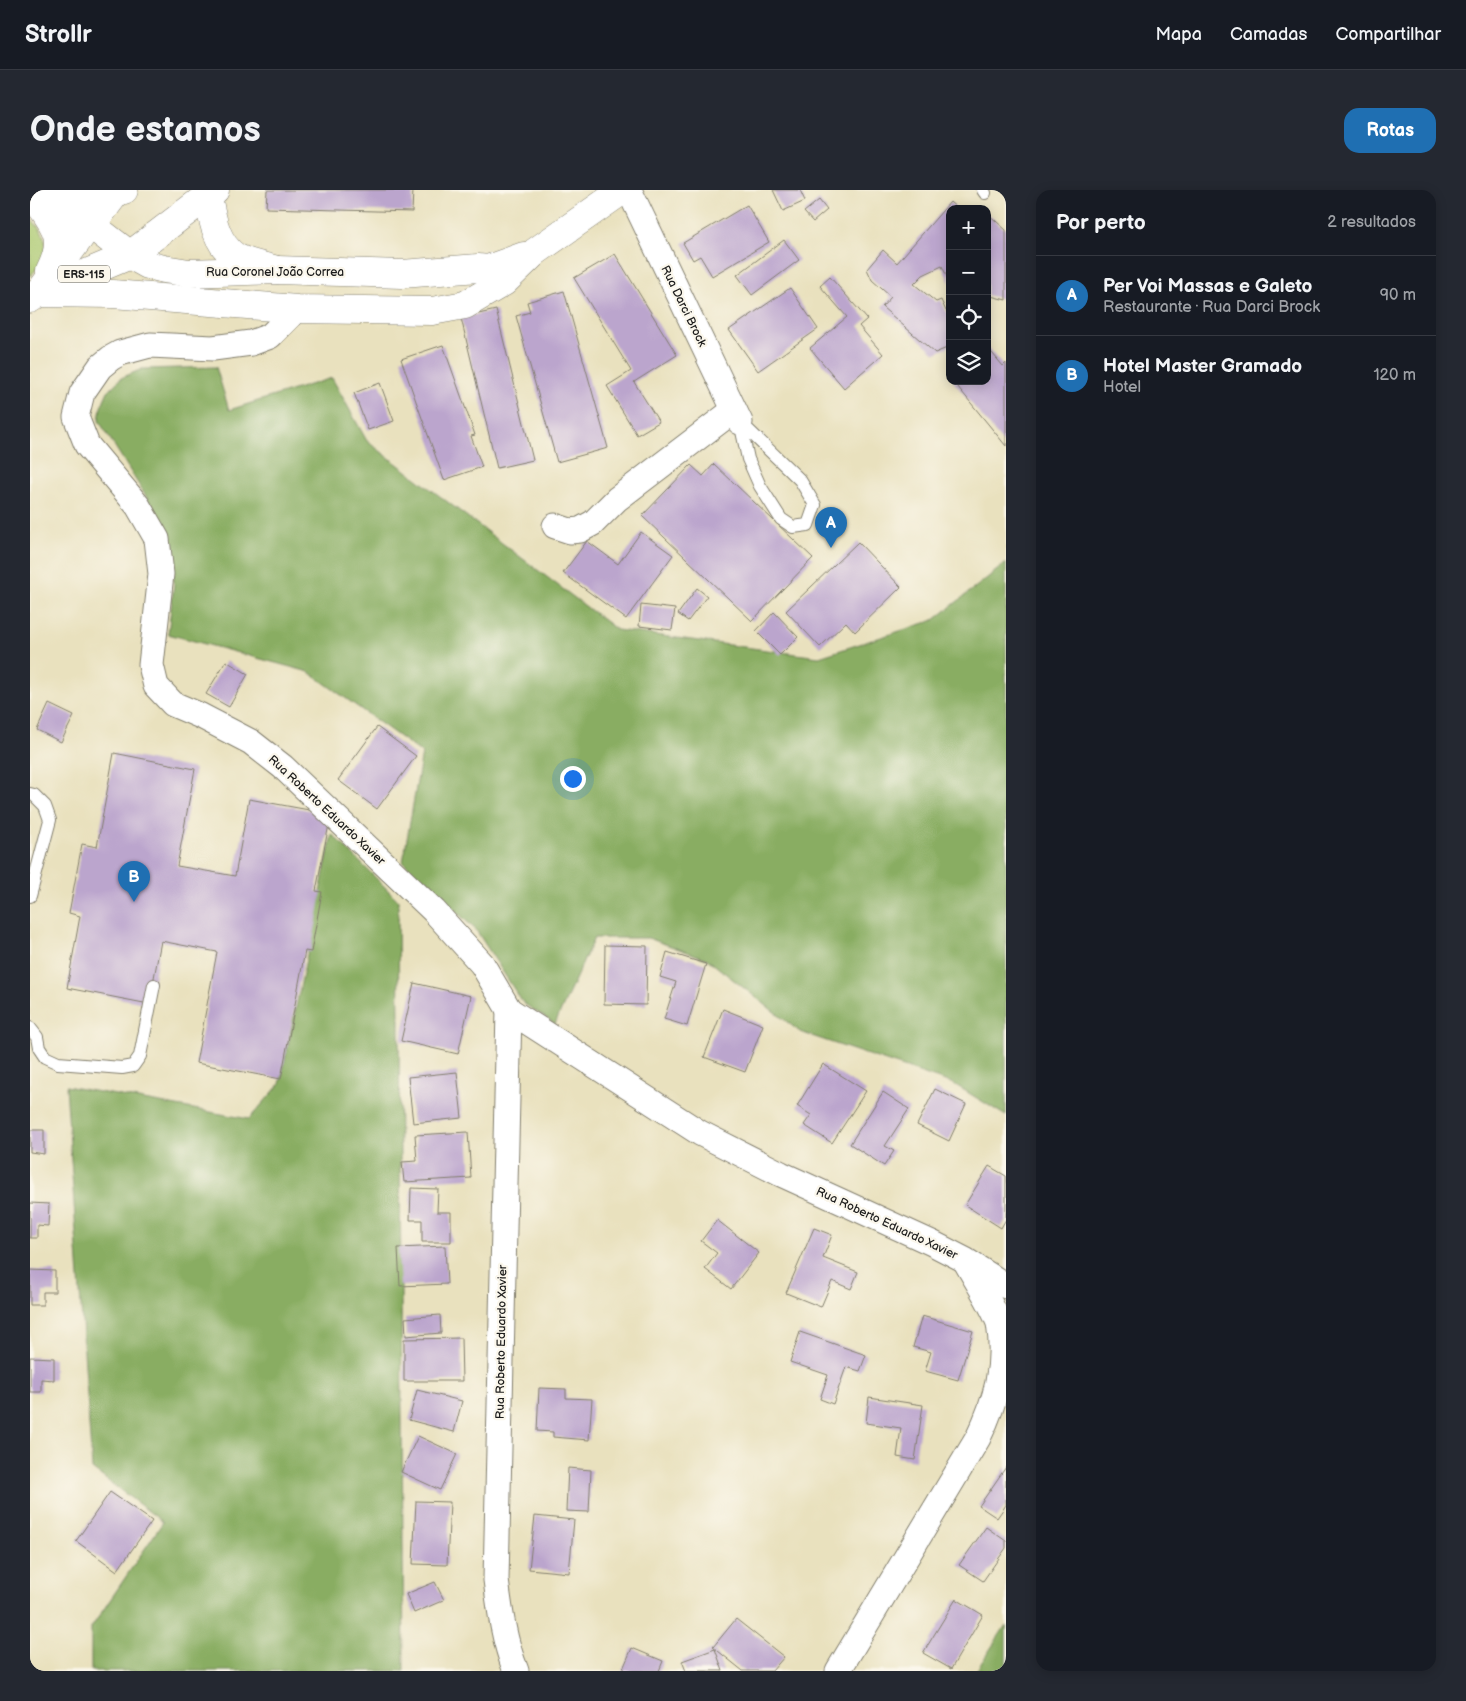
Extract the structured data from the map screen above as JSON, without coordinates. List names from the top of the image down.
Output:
{
  "streets": {
    "street": [
      "Rua Coronel João Correa",
      "ERS-115",
      "Rua Darci Brock",
      "Rua Roberto Eduardo Xavier"
    ]
  },
  "crossings": [
    ["Rua Coronel João Correa", "ERS-115"],
    ["Rua Coronel João Correa", "Rua Roberto Eduardo Xavier"]
  ],
  "page": {
    "header": "Strollr",
    "nav": ["Mapa", "Camadas", "Compartilhar"],
    "buttons": "Rotas",
    "title": "Onde estamos",
    "heading": ["Por perto", "2 resultados"],
    "map_buttons": ["+", "−"],
    "list": [
      {
        "mark": "A",
        "name": "Per Voi Massas e Galeto",
        "note": "Restaurante · Rua Darci Brock",
        "value": "90 m"
      },
      {
        "mark": "B",
        "name": "Hotel Master Gramado",
        "note": "Hotel",
        "value": "120 m"
      }
    ],
    "pins": ["A", "B"]
  }
}
